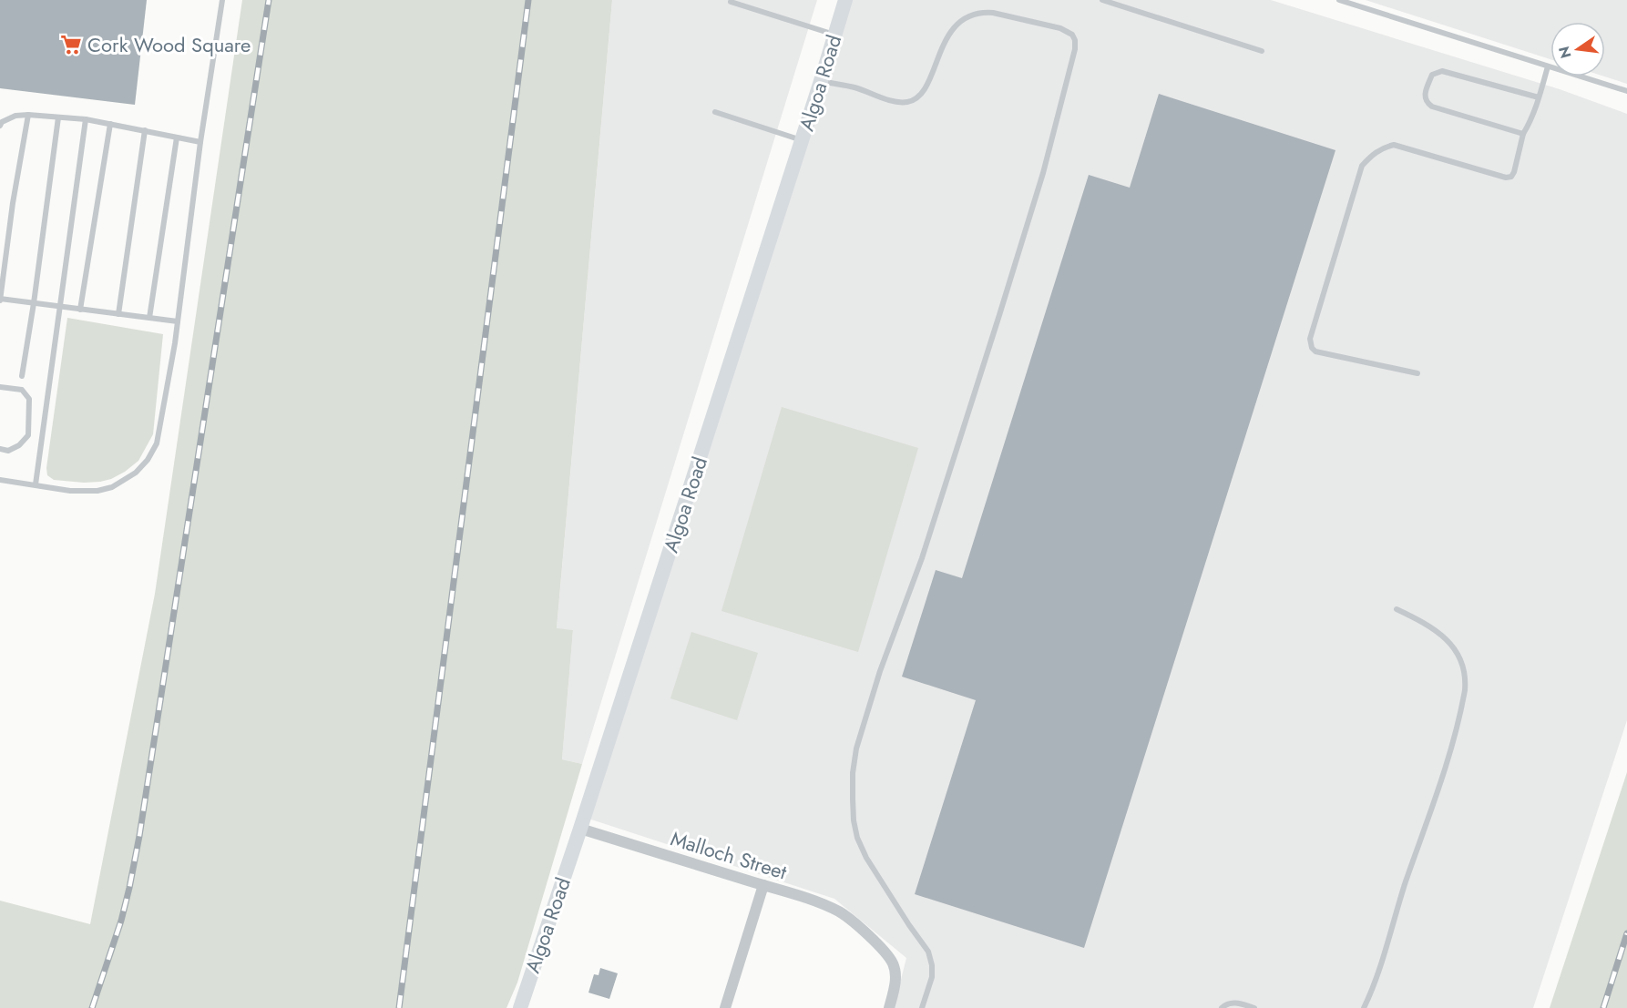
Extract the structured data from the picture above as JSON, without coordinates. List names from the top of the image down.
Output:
{
  "streets": {
    "street": ["Algoa Road", "Malloch Street"]
  },
  "crossings": [
    ["Algoa Road", "Malloch Street"]
  ],
  "places": {
    "supermarket": ["Cork Wood Square"]
  },
  "north": "left"
}
